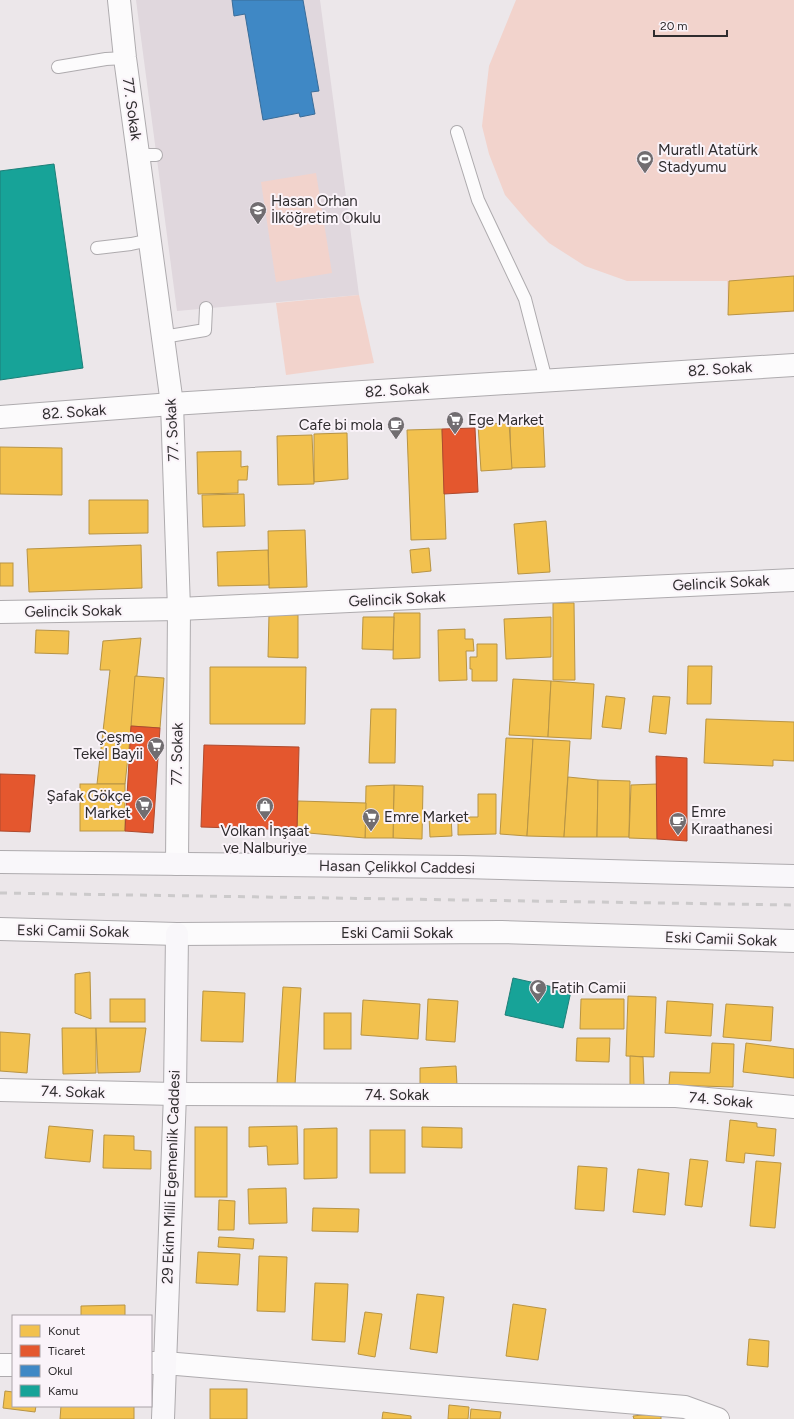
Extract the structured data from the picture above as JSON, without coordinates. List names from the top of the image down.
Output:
{
  "streets": {
    "main road": ["Hasan Çelikkol Caddesi", "29 Ekim Milli Egemenlik Caddesi"],
    "street": [
      "77. Sokak",
      "82. Sokak",
      "Gelincik Sokak",
      "Eski Camii Sokak",
      "74. Sokak"
    ]
  },
  "crossings": [
    ["77. Sokak", "82. Sokak"],
    ["77. Sokak", "Gelincik Sokak"],
    ["77. Sokak", "Hasan Çelikkol Caddesi"],
    ["Eski Camii Sokak", "29 Ekim Milli Egemenlik Caddesi"],
    ["74. Sokak", "29 Ekim Milli Egemenlik Caddesi"]
  ],
  "places": {
    "sports": ["Muratlı Atatürk Stadyumu"],
    "school or university": ["Hasan Orhan İlköğretim Okulu"],
    "supermarket": [
      "Ege Market",
      "Çeşme Tekel Bayii",
      "Şafak Gökçe Market",
      "Emre Market"
    ],
    "cafe": ["Cafe bi mola", "Emre Kıraathanesi"],
    "shop": ["Volkan İnşaat ve Nalburiye"],
    "mosque": ["Fatih Camii"]
  },
  "legend": [
    "Konut",
    "Ticaret",
    "Okul",
    "Kamu"
  ],
  "scale_bar": "20 m"
}
